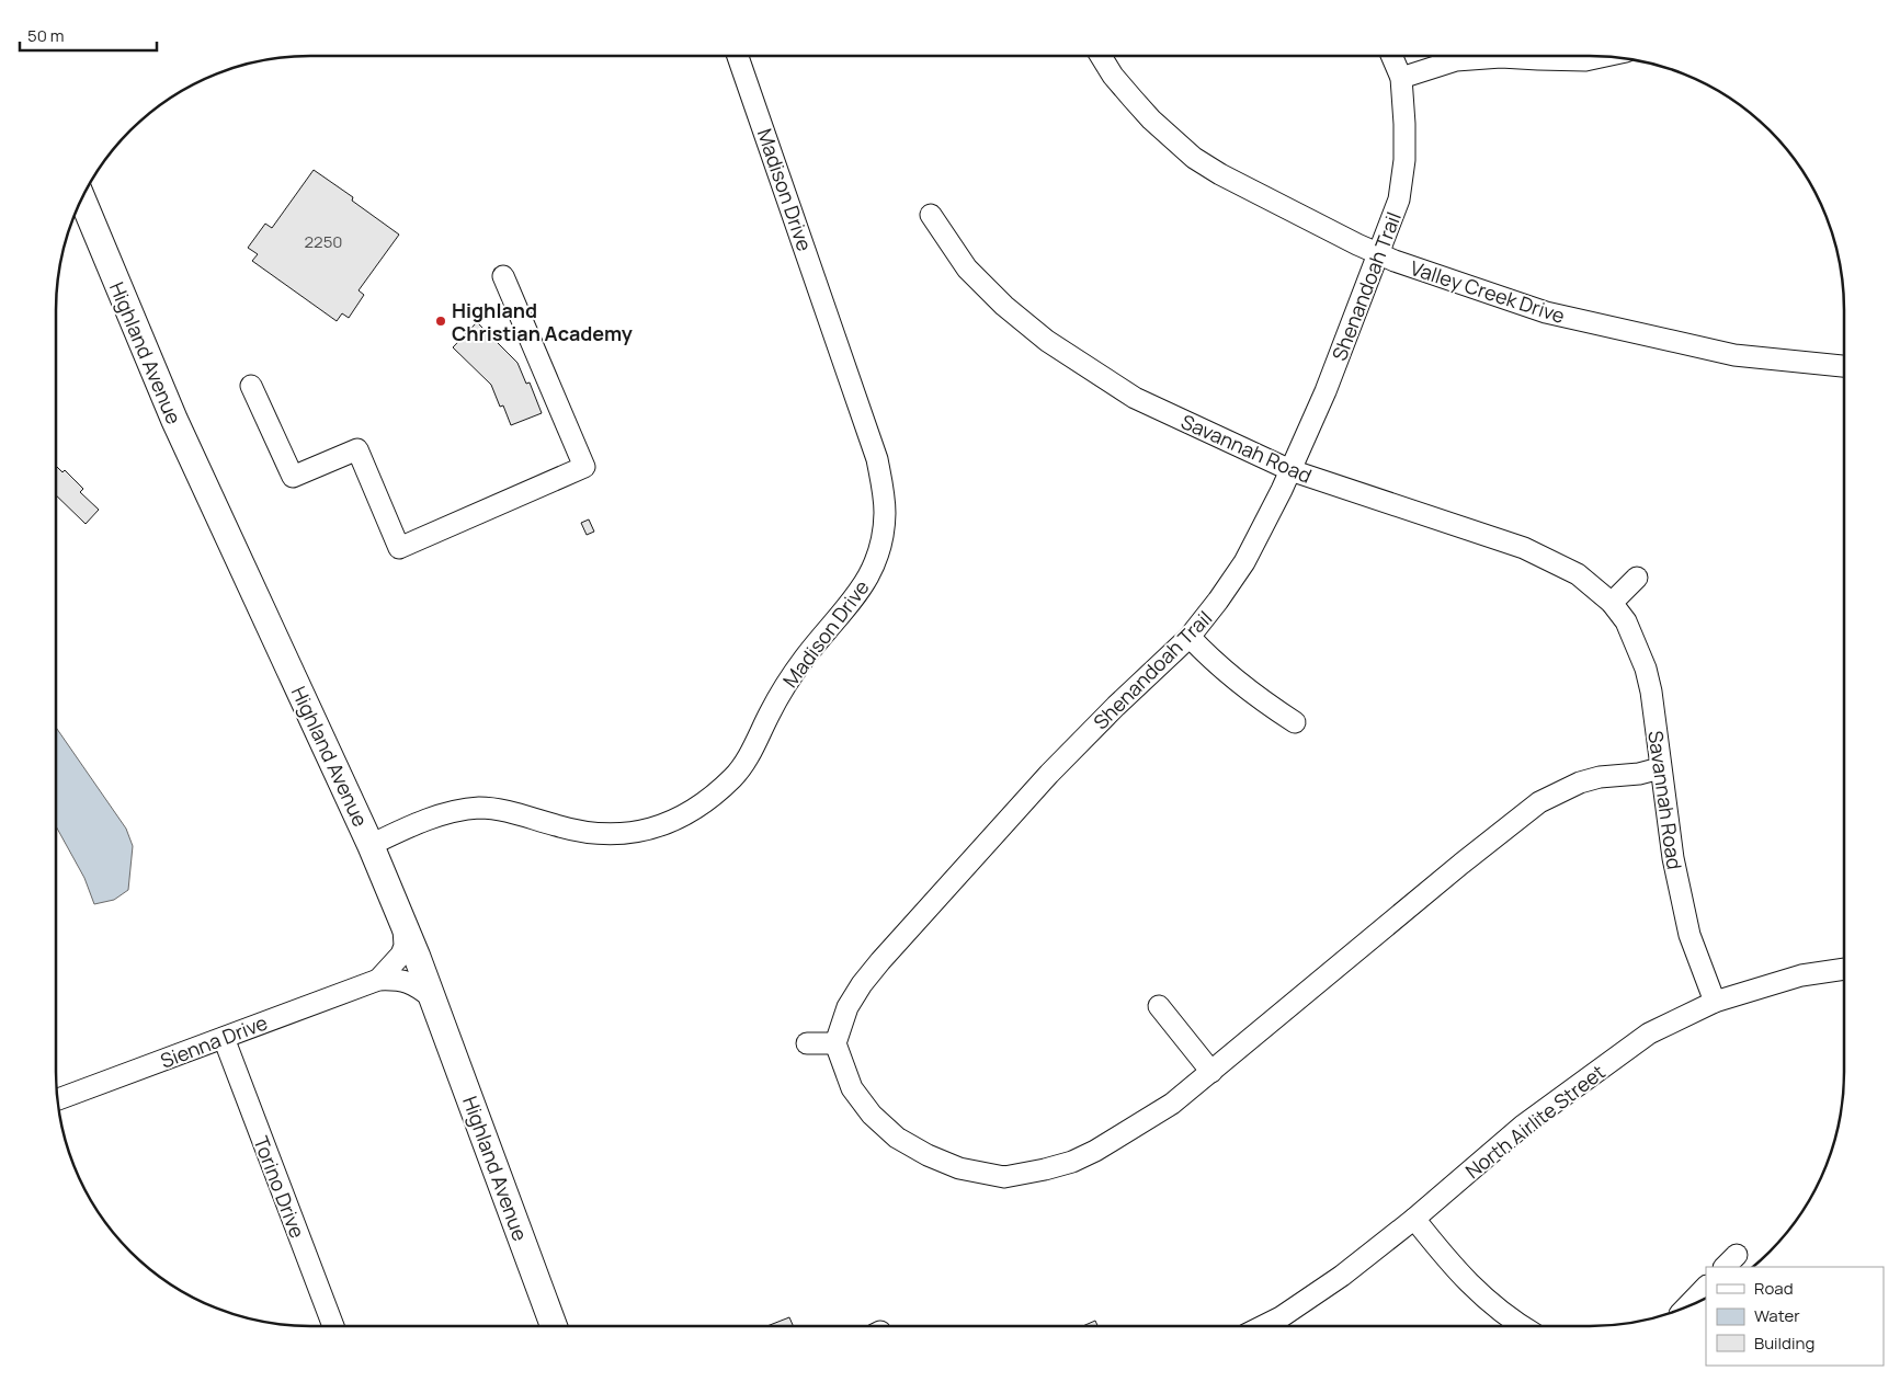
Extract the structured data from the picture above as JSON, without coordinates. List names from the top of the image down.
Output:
{
  "streets": {
    "main road": ["Highland Avenue"],
    "street": [
      "Madison Drive",
      "Shenandoah Trail",
      "Valley Creek Drive",
      "Savannah Road",
      "Sienna Drive",
      "North Airlite Street",
      "Torino Drive"
    ]
  },
  "crossings": [
    ["Madison Drive", "Highland Avenue"],
    ["Shenandoah Trail", "Valley Creek Drive"],
    ["Shenandoah Trail", "Savannah Road"],
    ["Savannah Road", "North Airlite Street"],
    ["Sienna Drive", "Torino Drive"]
  ],
  "places": ["Highland Christian Academy"],
  "house_numbers": ["2250"],
  "legend": ["Road", "Water", "Building"],
  "scale_bar": "50 m"
}
